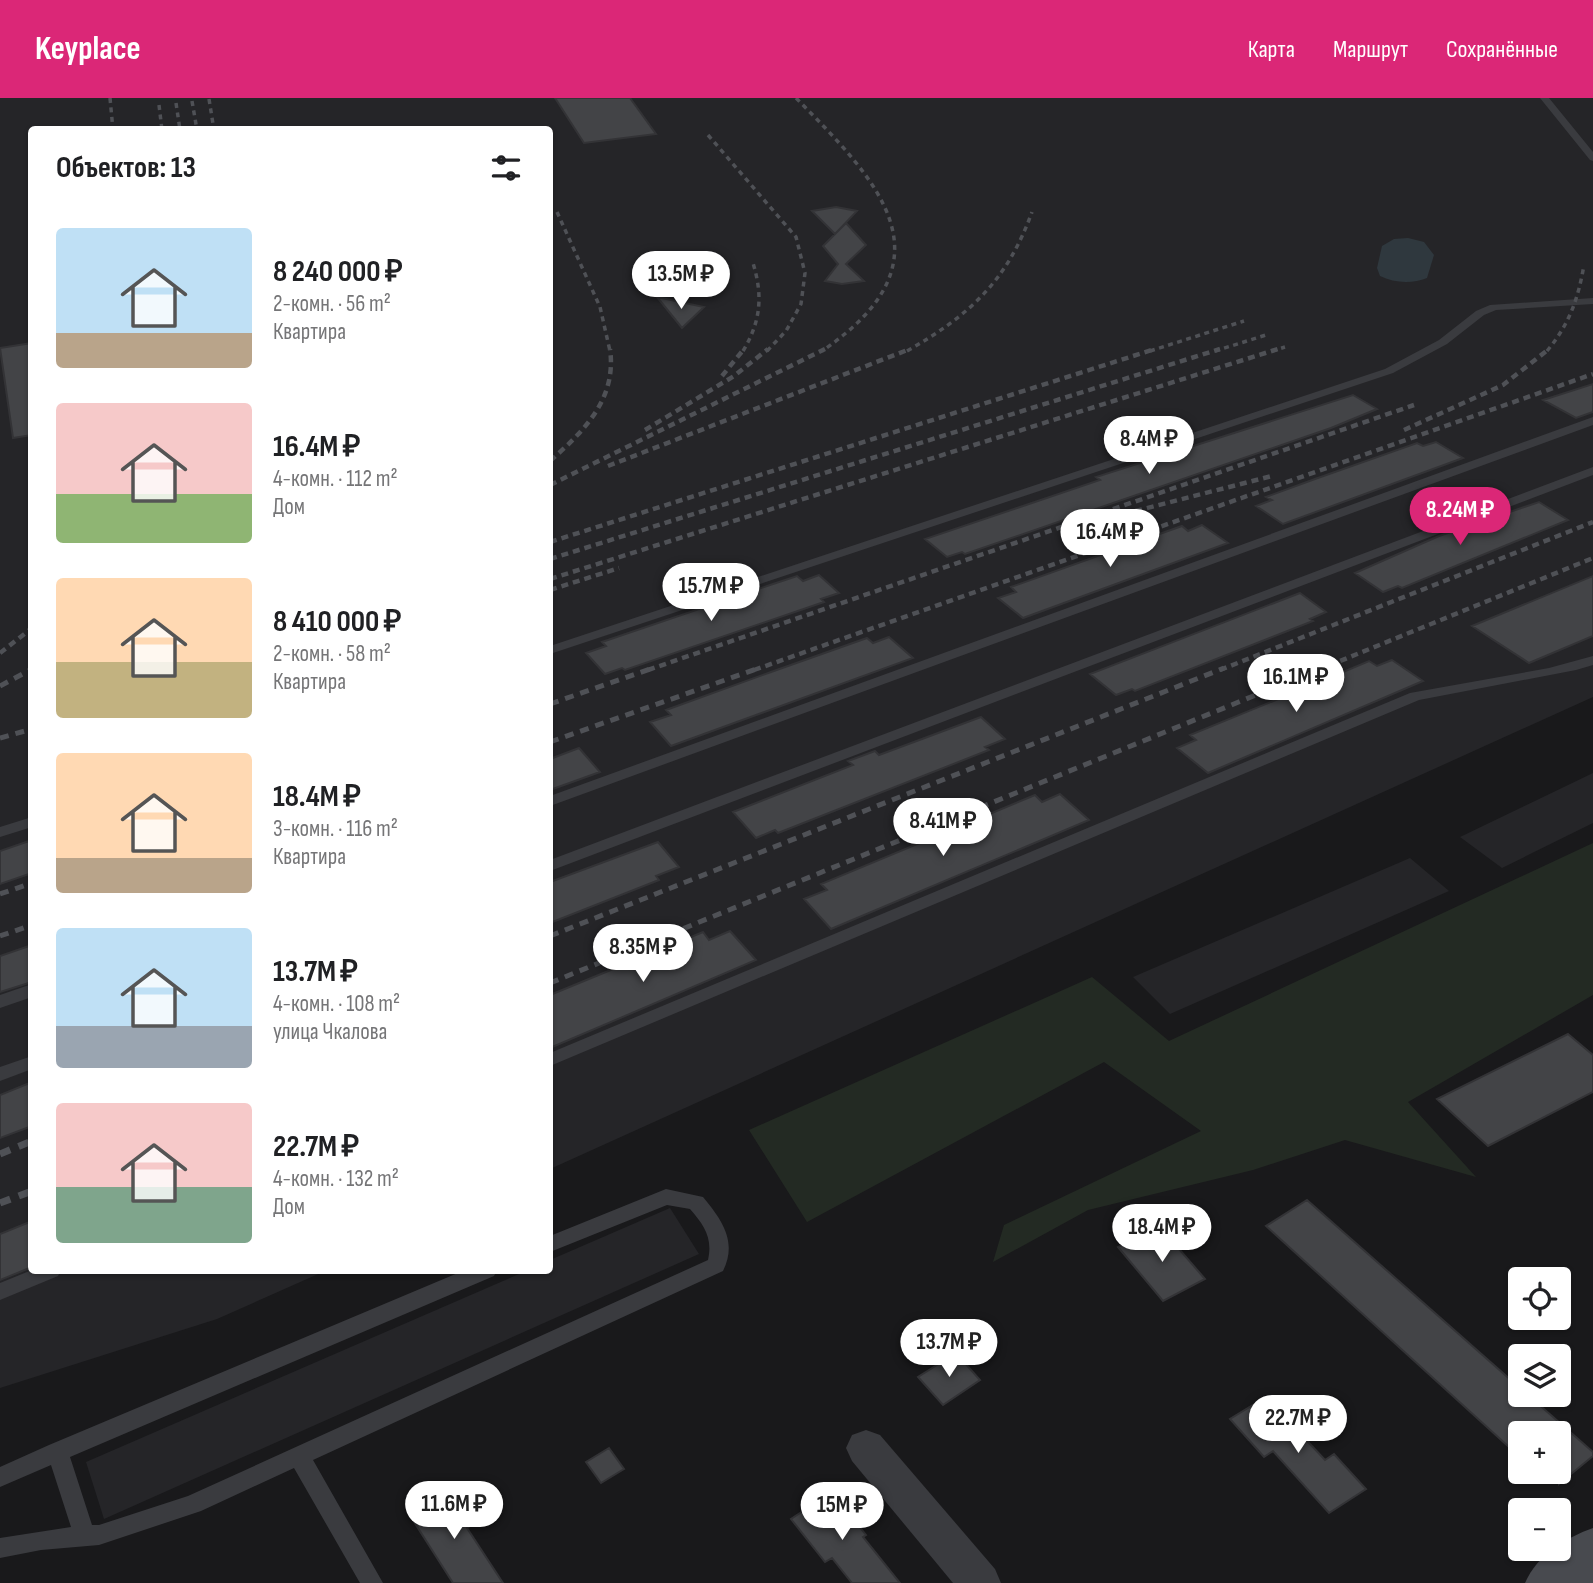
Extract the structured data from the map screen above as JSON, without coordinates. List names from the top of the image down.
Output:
{
  "page": {
    "header": "Keyplace",
    "nav": ["Карта", "Маршрут", "Сохранённые"],
    "heading": "Объектов: 13",
    "list": [
      {
        "name": "8 240 000 ₽",
        "note": "2-комн. · 56 m² · Квартира"
      },
      {
        "name": "16.4M ₽",
        "note": "4-комн. · 112 m² · Дом"
      },
      {
        "name": "8 410 000 ₽",
        "note": "2-комн. · 58 m² · Квартира"
      },
      {
        "name": "18.4M ₽",
        "note": "3-комн. · 116 m² · Квартира"
      },
      {
        "name": "13.7M ₽",
        "note": "4-комн. · 108 m² · улица Чкалова"
      },
      {
        "name": "22.7M ₽",
        "note": "4-комн. · 132 m² · Дом"
      }
    ],
    "price": [
      "13.5M ₽",
      "8.4M ₽",
      "8.24M ₽",
      "16.4M ₽",
      "15.7M ₽",
      "16.1M ₽",
      "8.41M ₽",
      "8.35M ₽",
      "18.4M ₽",
      "13.7M ₽",
      "22.7M ₽",
      "11.6M ₽",
      "15M ₽"
    ],
    "map_buttons": ["+", "−"]
  }
}
